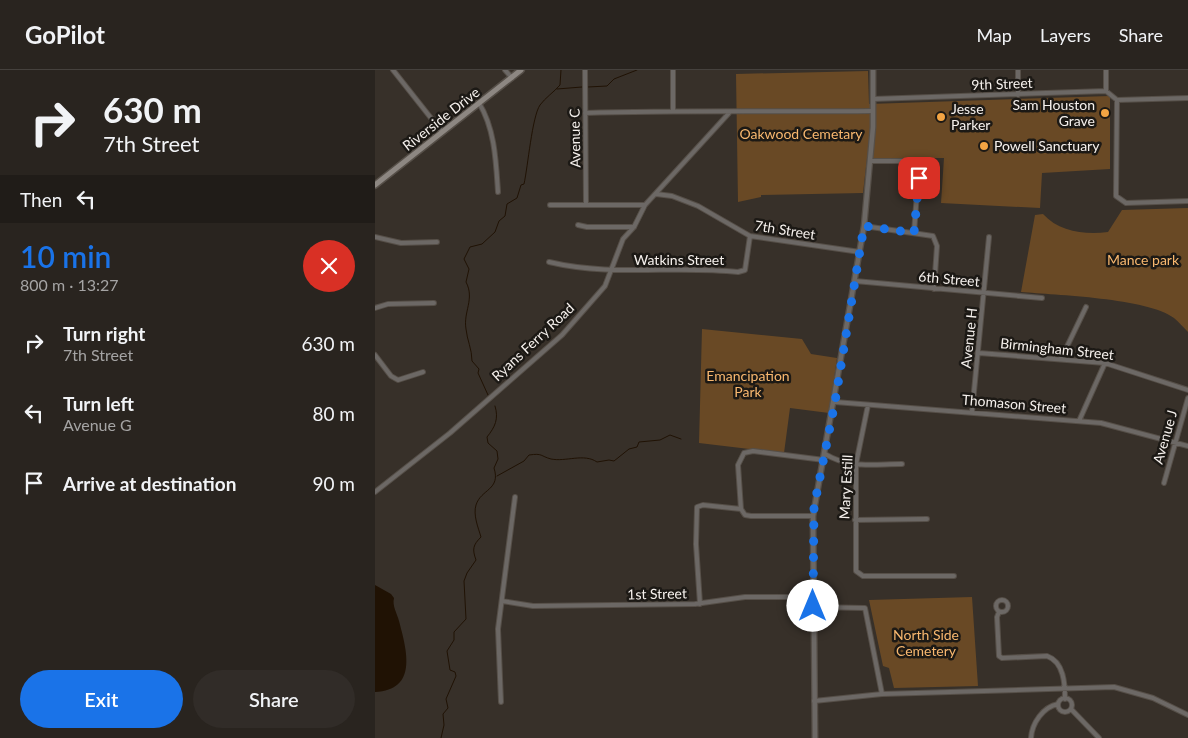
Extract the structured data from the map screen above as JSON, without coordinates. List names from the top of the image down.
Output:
{
  "streets": {
    "main road": ["Riverside Drive"],
    "street": [
      "9th Street",
      "Avenue C",
      "7th Street",
      "Watkins Street",
      "6th Street",
      "Avenue H",
      "Ryans Ferry Road",
      "Birmingham Street",
      "Thomason Street",
      "Avenue J",
      "Mary Estill",
      "1st Street"
    ]
  },
  "crossings": [
    ["7th Street", "Watkins Street"],
    ["7th Street", "Ryans Ferry Road"],
    ["Watkins Street", "Ryans Ferry Road"],
    ["6th Street", "Avenue H"],
    ["Avenue H", "Birmingham Street"],
    ["Avenue H", "Thomason Street"],
    ["Thomason Street", "Avenue J"],
    ["Thomason Street", "Mary Estill"]
  ],
  "parks": [
    "Oakwood Cemetary",
    "Mance park",
    "Emancipation Park",
    "North Side Cemetery"
  ],
  "places": ["Sam Houston Grave", "Jesse Parker", "Powell Sanctuary"],
  "page": {
    "header": "GoPilot",
    "nav": ["Map", "Layers", "Share"],
    "turn": ["630 m", "7th Street"],
    "then": "Then",
    "heading": ["10 min", "800 m · 13:27"],
    "list": [
      {
        "name": "Turn right",
        "note": "7th Street",
        "value": "630 m"
      },
      {
        "name": "Turn left",
        "note": "Avenue G",
        "value": "80 m"
      },
      {
        "name": "Arrive at destination",
        "value": "90 m"
      }
    ],
    "buttons": ["Exit", "Share"]
  }
}
